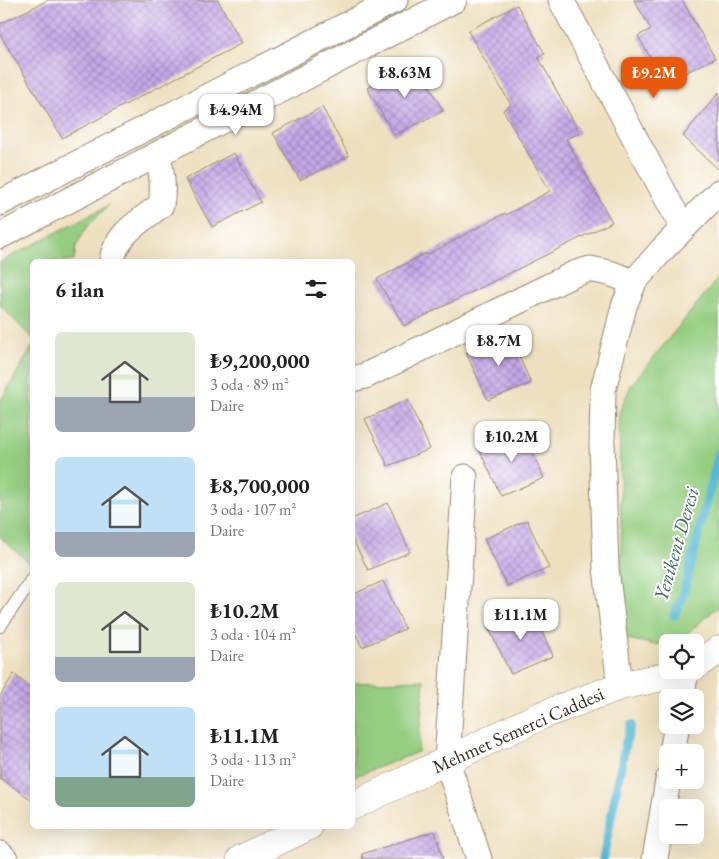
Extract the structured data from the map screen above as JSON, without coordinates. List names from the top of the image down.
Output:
{
  "streets": {
    "street": ["Mehmet Semerci Caddesi"]
  },
  "water": ["Yenikent Deresi"],
  "page": {
    "price": [
      "₺8.63M",
      "₺9.2M",
      "₺4.94M",
      "₺8.7M",
      "₺10.2M",
      "₺11.1M"
    ],
    "heading": "6 ilan",
    "list": [
      {
        "name": "₺9,200,000",
        "note": "3 oda · 89 m² · Daire"
      },
      {
        "name": "₺8,700,000",
        "note": "3 oda · 107 m² · Daire"
      },
      {
        "name": "₺10.2M",
        "note": "3 oda · 104 m² · Daire"
      },
      {
        "name": "₺11.1M",
        "note": "3 oda · 113 m² · Daire"
      }
    ],
    "map_buttons": ["+", "−"]
  }
}
